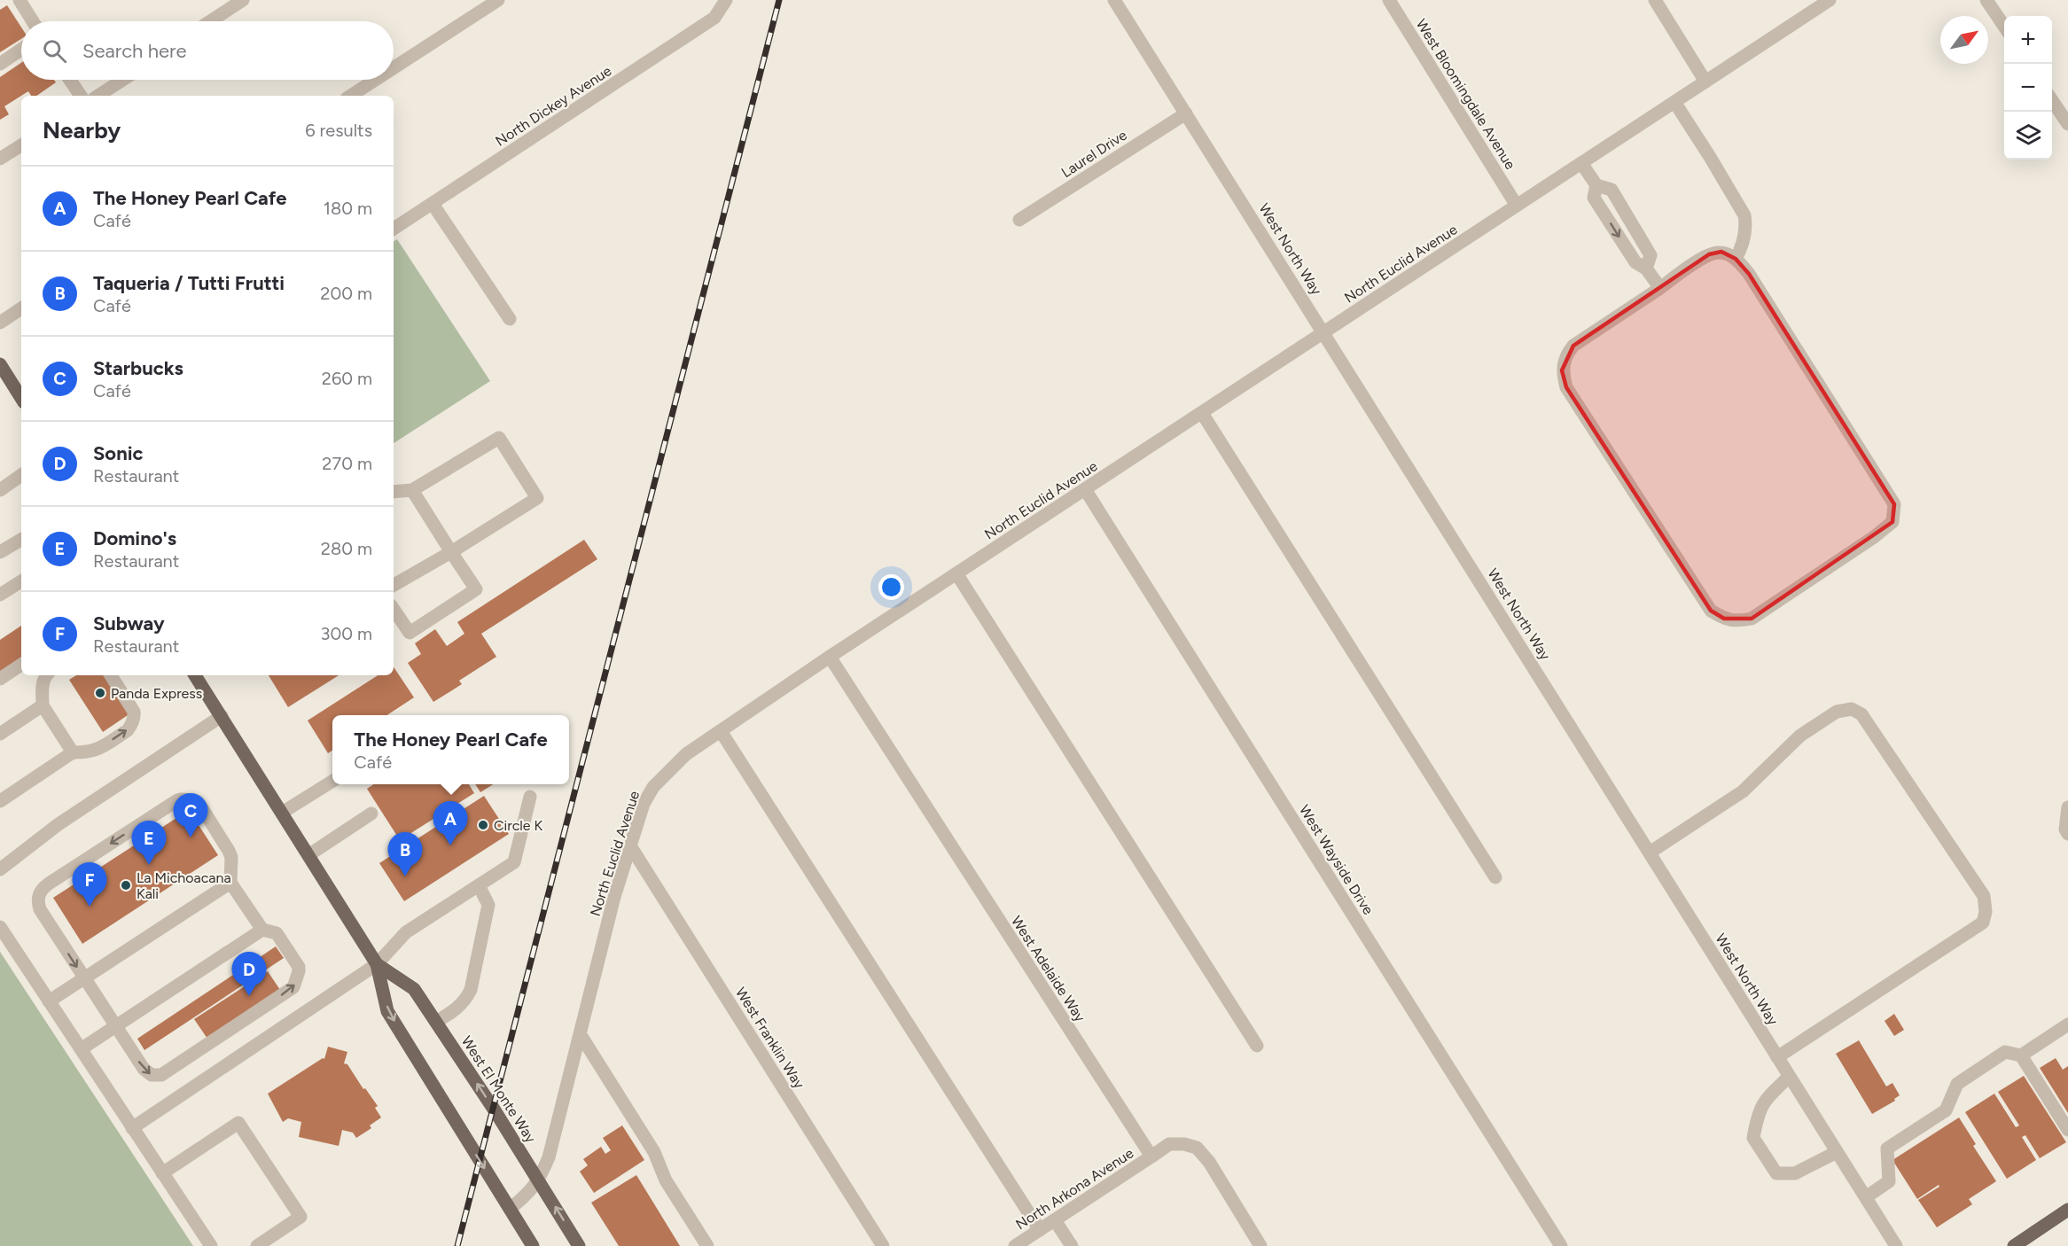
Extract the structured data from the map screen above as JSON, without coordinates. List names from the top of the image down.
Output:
{
  "streets": {
    "main road": ["West El Monte Way"],
    "street": [
      "West Bloomingdale Avenue",
      "North Dickey Avenue",
      "Laurel Drive",
      "West North Way",
      "North Euclid Avenue",
      "West Wayside Drive",
      "West Adelaide Way",
      "West Franklin Way",
      "North Arkona Avenue"
    ]
  },
  "crossings": [
    ["West Bloomingdale Avenue", "North Euclid Avenue"],
    ["Laurel Drive", "West North Way"],
    ["West North Way", "North Euclid Avenue"],
    ["North Euclid Avenue", "West Wayside Drive"],
    ["North Euclid Avenue", "West Adelaide Way"],
    ["North Euclid Avenue", "West Franklin Way"],
    ["North Euclid Avenue", "West El Monte Way"],
    ["West Adelaide Way", "North Arkona Avenue"]
  ],
  "places": ["Panda Express", "Circle K", "La Michoacana Kali"],
  "north": "top right",
  "page": {
    "map_buttons": ["+", "−"],
    "search": "Search here",
    "heading": ["Nearby", "6 results"],
    "list": [
      {
        "mark": "A",
        "name": "The Honey Pearl Cafe",
        "note": "Café",
        "value": "180 m"
      },
      {
        "mark": "B",
        "name": "Taqueria / Tutti Frutti",
        "note": "Café",
        "value": "200 m"
      },
      {
        "mark": "C",
        "name": "Starbucks",
        "note": "Café",
        "value": "260 m"
      },
      {
        "mark": "D",
        "name": "Sonic",
        "note": "Restaurant",
        "value": "270 m"
      },
      {
        "mark": "E",
        "name": "Domino's",
        "note": "Restaurant",
        "value": "280 m"
      },
      {
        "mark": "F",
        "name": "Subway",
        "note": "Restaurant",
        "value": "300 m"
      }
    ],
    "popup": ["The Honey Pearl Cafe", "Café"],
    "pins": [
      "C",
      "A",
      "E",
      "B",
      "F",
      "D"
    ]
  }
}
